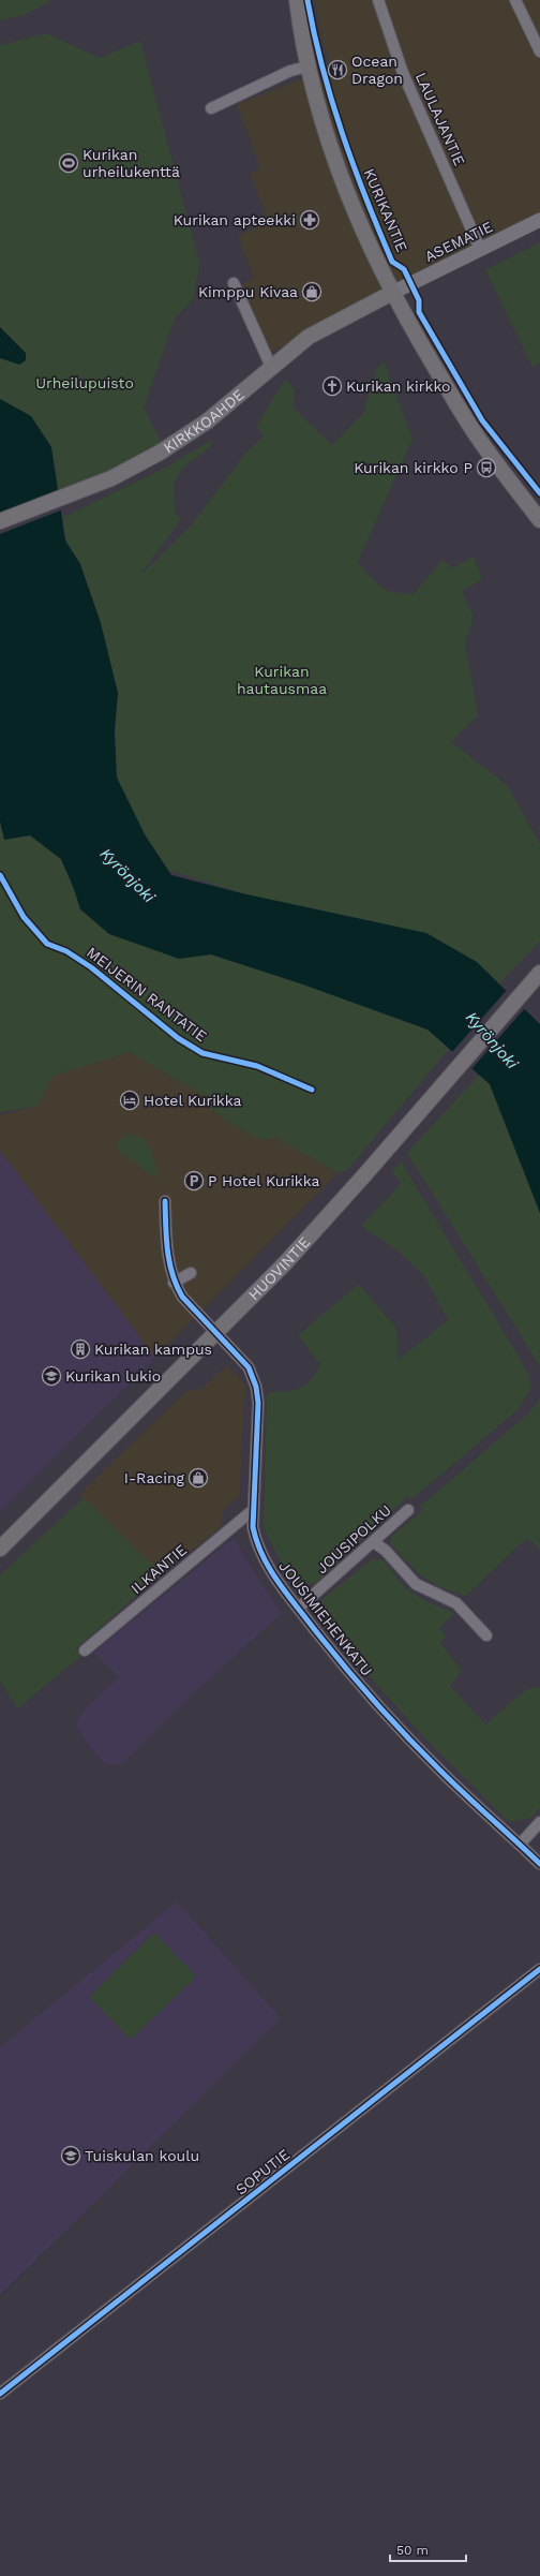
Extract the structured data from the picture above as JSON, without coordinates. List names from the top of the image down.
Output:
{
  "streets": {
    "main road": ["KURIKANTIE", "KIRKKOAHDE", "HUOVINTIE"],
    "street": [
      "LAULAJANTIE",
      "ASEMATIE",
      "JOUSIPOLKU",
      "ILKANTIE",
      "JOUSIMIEHENKATU",
      "SOPUTIE"
    ],
    "cycle path": ["MEIJERIN RANTATIE"]
  },
  "crossings": [
    ["LAULAJANTIE", "ASEMATIE"],
    ["KURIKANTIE", "ASEMATIE"],
    ["KURIKANTIE", "KIRKKOAHDE"],
    ["ASEMATIE", "KIRKKOAHDE"],
    ["HUOVINTIE", "JOUSIMIEHENKATU"],
    ["JOUSIPOLKU", "JOUSIMIEHENKATU"],
    ["ILKANTIE", "JOUSIMIEHENKATU"]
  ],
  "water": ["Kyrönjoki"],
  "parks": ["Urheilupuisto", "Kurikan hautausmaa"],
  "places": {
    "restaurant": ["Ocean Dragon"],
    "sports": ["Kurikan urheilukenttä"],
    "pharmacy": ["Kurikan apteekki"],
    "shop": ["Kimppu Kivaa", "I-Racing"],
    "church": ["Kurikan kirkko"],
    "bus stop": ["Kurikan kirkko P"],
    "hotel": ["Hotel Kurikka"],
    "parking": ["P Hotel Kurikka"],
    "building": ["Kurikan kampus"],
    "school or university": ["Kurikan lukio", "Tuiskulan koulu"]
  },
  "scale_bar": "50 m"
}
